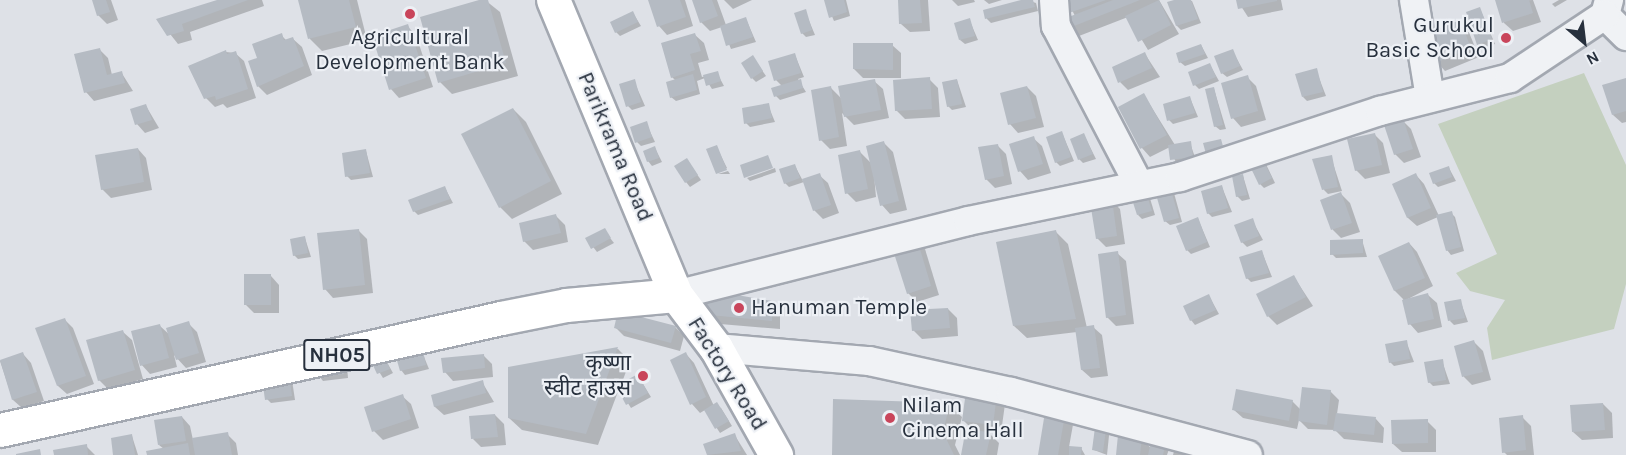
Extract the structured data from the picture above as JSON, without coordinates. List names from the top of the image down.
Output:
{
  "streets": {
    "main road": ["Parikrama Road", "NH05", "Factory Road"]
  },
  "crossings": [
    ["Parikrama Road", "NH05"],
    ["Parikrama Road", "Factory Road"],
    ["NH05", "Factory Road"]
  ],
  "places": [
    "Agricultural Development Bank",
    "Gurukul Basic School",
    "Hanuman Temple",
    "कृष्णा स्वीट हाउस",
    "Nilam Cinema Hall"
  ],
  "north": "bottom right"
}
